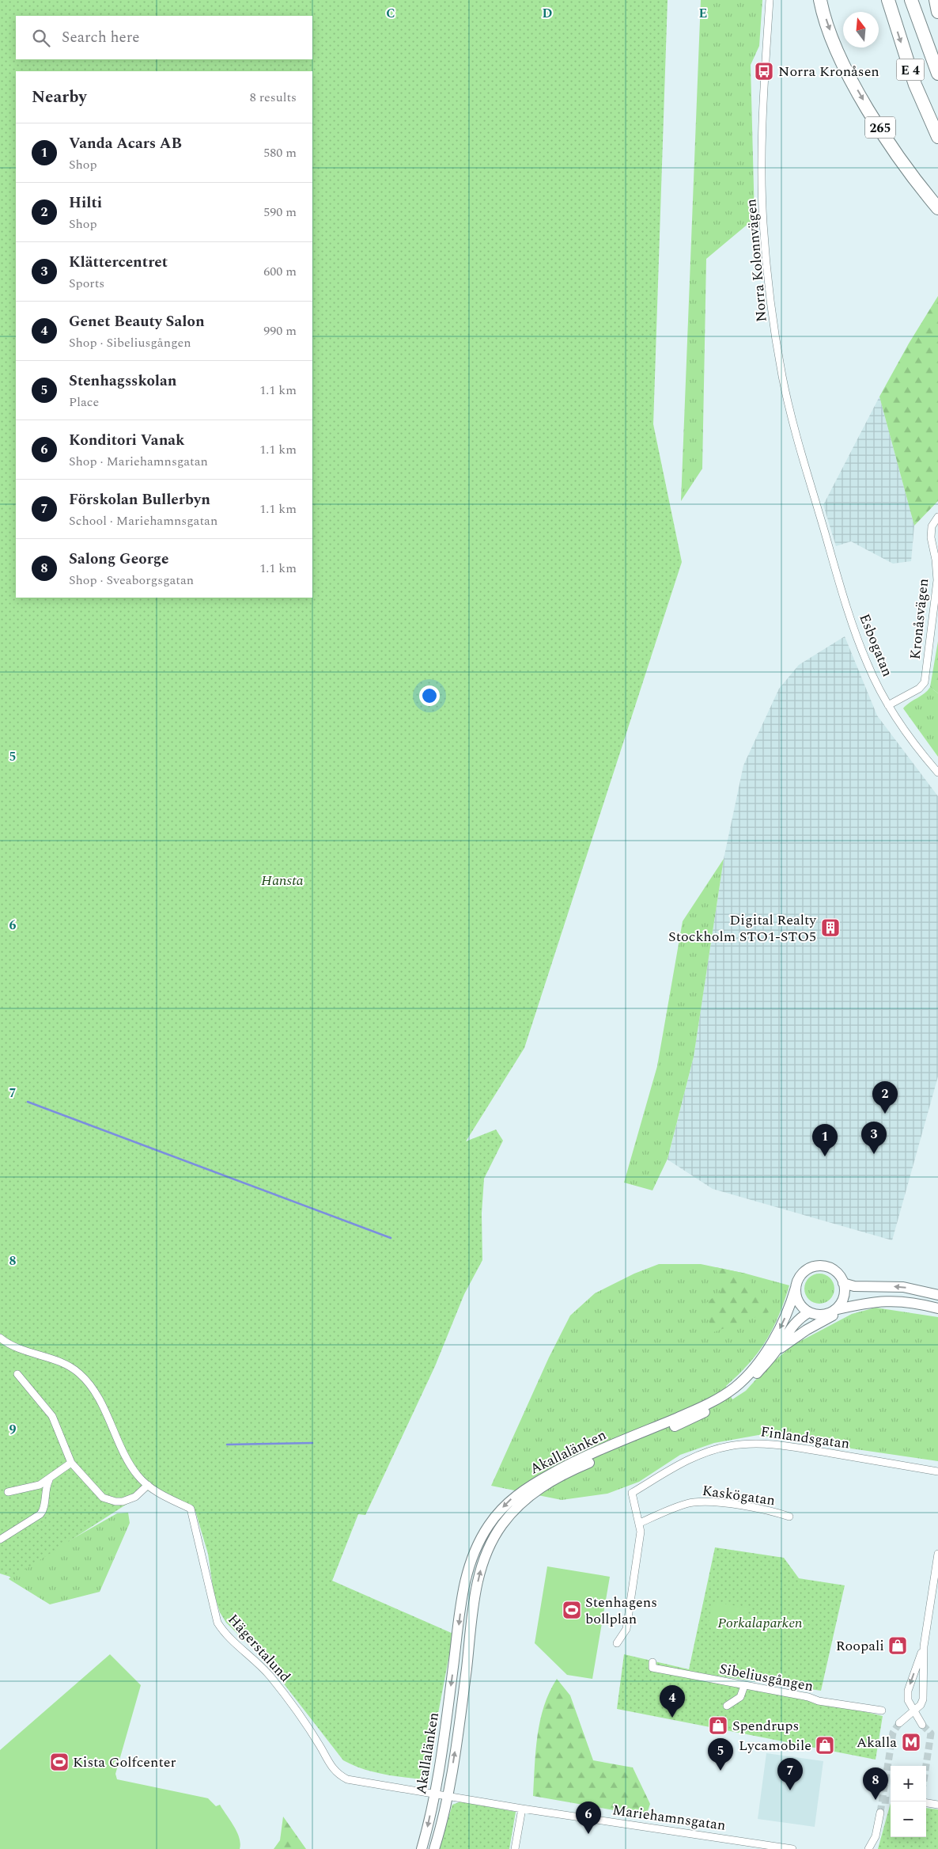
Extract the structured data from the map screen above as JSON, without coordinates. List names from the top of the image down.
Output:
{
  "streets": {
    "highway": ["E 4", "265"],
    "main road": ["Akallalänken"],
    "street": [
      "Norra Kolonnvägen",
      "Kronåsvägen",
      "Esbogatan",
      "Finlandsgatan",
      "Kaskögatan",
      "Hägerstalund",
      "Sibeliusgången",
      "Mariehamnsgatan"
    ]
  },
  "crossings": [
    ["Norra Kolonnvägen", "Esbogatan"],
    ["Kronåsvägen", "Esbogatan"],
    ["Finlandsgatan", "Kaskögatan"],
    ["Akallalänken", "Hägerstalund"],
    ["Akallalänken", "Mariehamnsgatan"],
    ["Hägerstalund", "Mariehamnsgatan"]
  ],
  "parks": ["Hansta", "Porkalaparken"],
  "places": {
    "bus stop": ["Norra Kronåsen"],
    "building": ["Digital Realty Stockholm STO1-STO5"],
    "sports": ["Stenhagens bollplan", "Kista Golfcenter"],
    "shop": ["Roopali", "Spendrups", "Lycamobile"],
    "metro station": ["Akalla"]
  },
  "north": "top",
  "page": {
    "search": "Search here",
    "heading": ["Nearby", "8 results"],
    "list": [
      {
        "mark": "1",
        "name": "Vanda Acars AB",
        "note": "Shop",
        "value": "580 m"
      },
      {
        "mark": "2",
        "name": "Hilti",
        "note": "Shop",
        "value": "590 m"
      },
      {
        "mark": "3",
        "name": "Klättercentret",
        "note": "Sports",
        "value": "600 m"
      },
      {
        "mark": "4",
        "name": "Genet Beauty Salon",
        "note": "Shop · Sibeliusgången",
        "value": "990 m"
      },
      {
        "mark": "5",
        "name": "Stenhagsskolan",
        "note": "Place",
        "value": "1.1 km"
      },
      {
        "mark": "6",
        "name": "Konditori Vanak",
        "note": "Shop · Mariehamnsgatan",
        "value": "1.1 km"
      },
      {
        "mark": "7",
        "name": "Förskolan Bullerbyn",
        "note": "School · Mariehamnsgatan",
        "value": "1.1 km"
      },
      {
        "mark": "8",
        "name": "Salong George",
        "note": "Shop · Sveaborgsgatan",
        "value": "1.1 km"
      }
    ],
    "pins": [
      "2",
      "3",
      "1",
      "4",
      "5",
      "7",
      "8",
      "6"
    ],
    "map_buttons": ["+", "−"]
  },
  "grid": {
    "columns": ["C", "D", "E"],
    "rows": [
      "5",
      "6",
      "7",
      "8",
      "9"
    ]
  }
}
